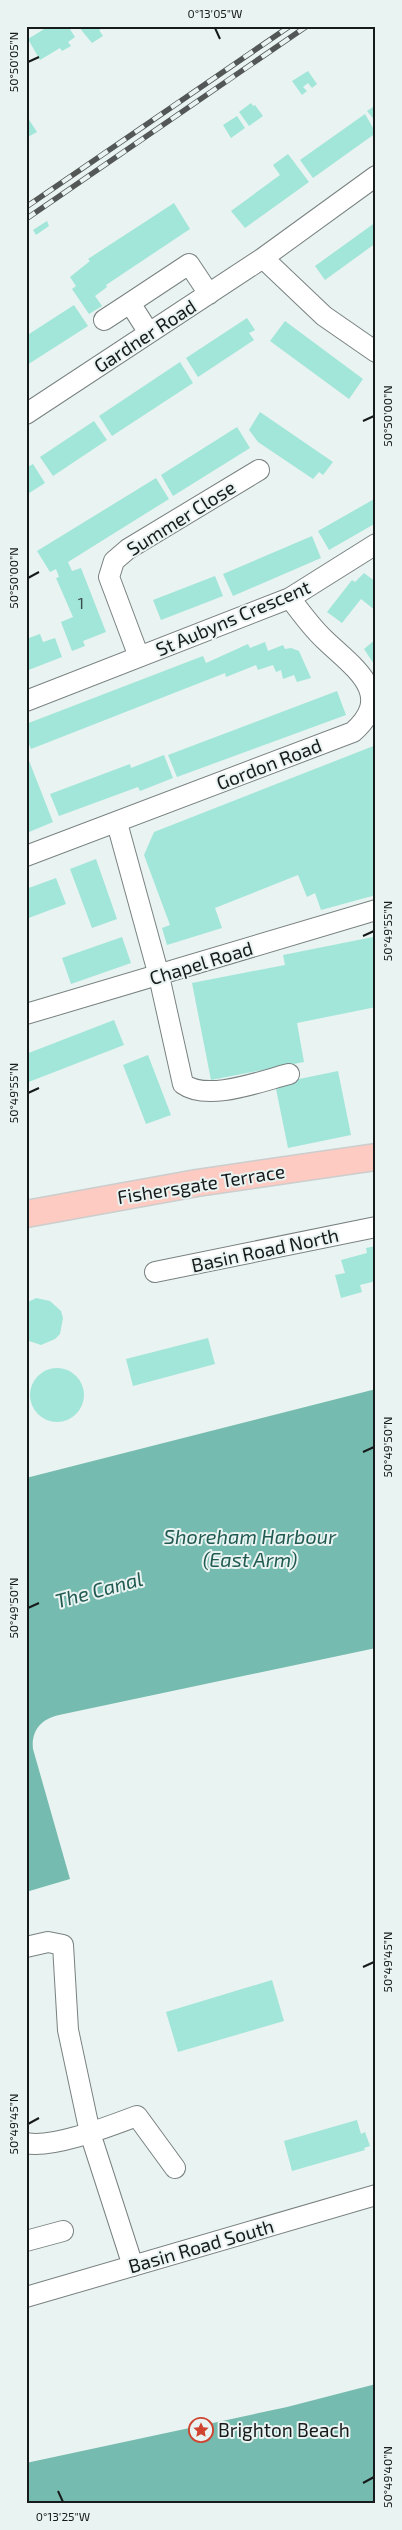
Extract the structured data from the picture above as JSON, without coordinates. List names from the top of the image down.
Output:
{
  "streets": {
    "main road": ["Fishersgate Terrace"],
    "street": [
      "Gardner Road",
      "Summer Close",
      "St Aubyns Crescent",
      "Gordon Road",
      "Chapel Road",
      "Basin Road North",
      "Basin Road South"
    ]
  },
  "crossings": [
    ["Summer Close", "St Aubyns Crescent"],
    ["St Aubyns Crescent", "Gordon Road"]
  ],
  "water": ["Shoreham Harbour (East Arm)", "The Canal"],
  "places": {
    "place": ["Brighton Beach"]
  },
  "house_numbers": ["1"],
  "coordinates": [
    "0°13'05\"W",
    "50°50'05\"N",
    "50°50'00\"N",
    "50°49'55\"N",
    "50°49'50\"N",
    "50°49'45\"N",
    "50°49'40\"N",
    "0°13'25\"W"
  ]
}
